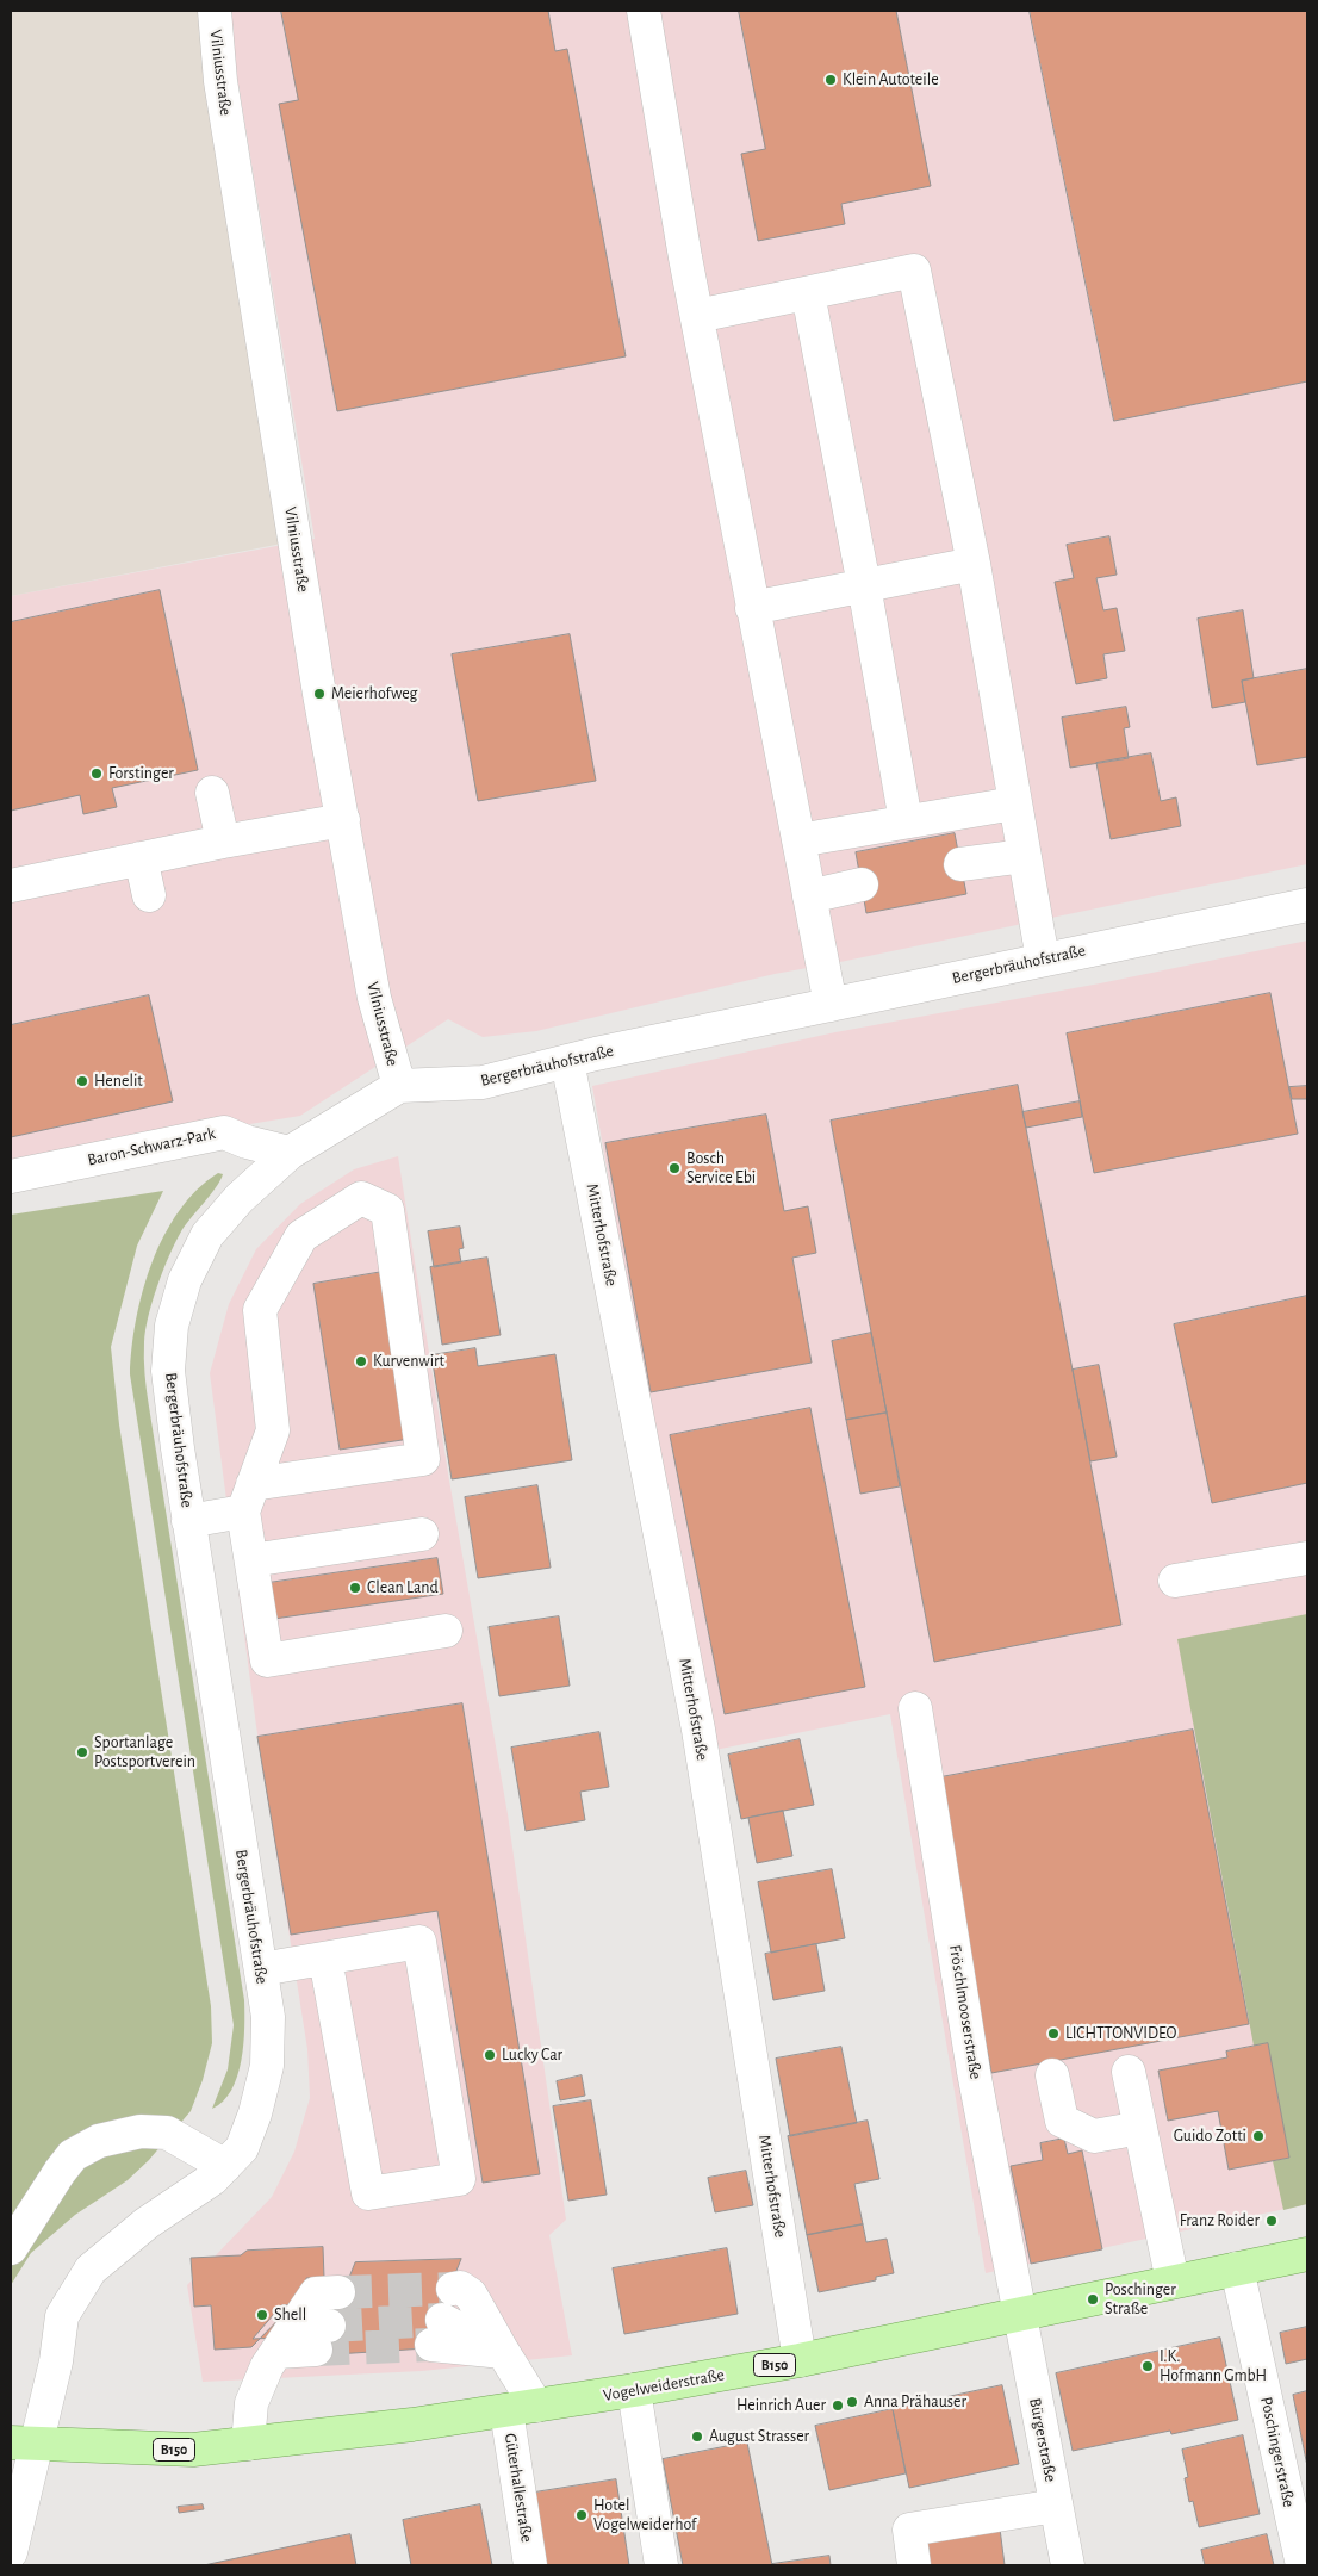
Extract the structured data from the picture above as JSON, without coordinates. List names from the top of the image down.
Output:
{
  "streets": {
    "main road": ["B150", "Vogelweiderstraße"],
    "street": [
      "Vilniusstraße",
      "Bergerbräuhofstraße",
      "Baron-Schwarz-Park",
      "Mitterhofstraße",
      "Fröschlmooserstraße",
      "Bürgerstraße",
      "Poschingerstraße",
      "Güterhallestraße"
    ]
  },
  "crossings": [
    ["Vilniusstraße", "Bergerbräuhofstraße"],
    ["Bergerbräuhofstraße", "Baron-Schwarz-Park"],
    ["Bergerbräuhofstraße", "Mitterhofstraße"],
    ["Bergerbräuhofstraße", "Vogelweiderstraße"],
    ["Mitterhofstraße", "Vogelweiderstraße"],
    ["Fröschlmooserstraße", "Vogelweiderstraße"],
    ["Fröschlmooserstraße", "Bürgerstraße"],
    ["Vogelweiderstraße", "Bürgerstraße"],
    ["Vogelweiderstraße", "Poschingerstraße"],
    ["Vogelweiderstraße", "Güterhallestraße"]
  ],
  "places": [
    "Klein Autoteile",
    "Meierhofweg",
    "Forstinger",
    "Henelit",
    "Bosch Service Ebi",
    "Kurvenwirt",
    "Clean Land",
    "Sportanlage Postsportverein",
    "LICHTTONVIDEO",
    "Lucky Car",
    "Guido Zotti",
    "Franz Roider",
    "Poschinger Straße",
    "Shell",
    "I.K. Hofmann GmbH",
    "Anna Prähauser",
    "Heinrich Auer",
    "August Strasser",
    "Hotel Vogelweiderhof"
  ]
}
